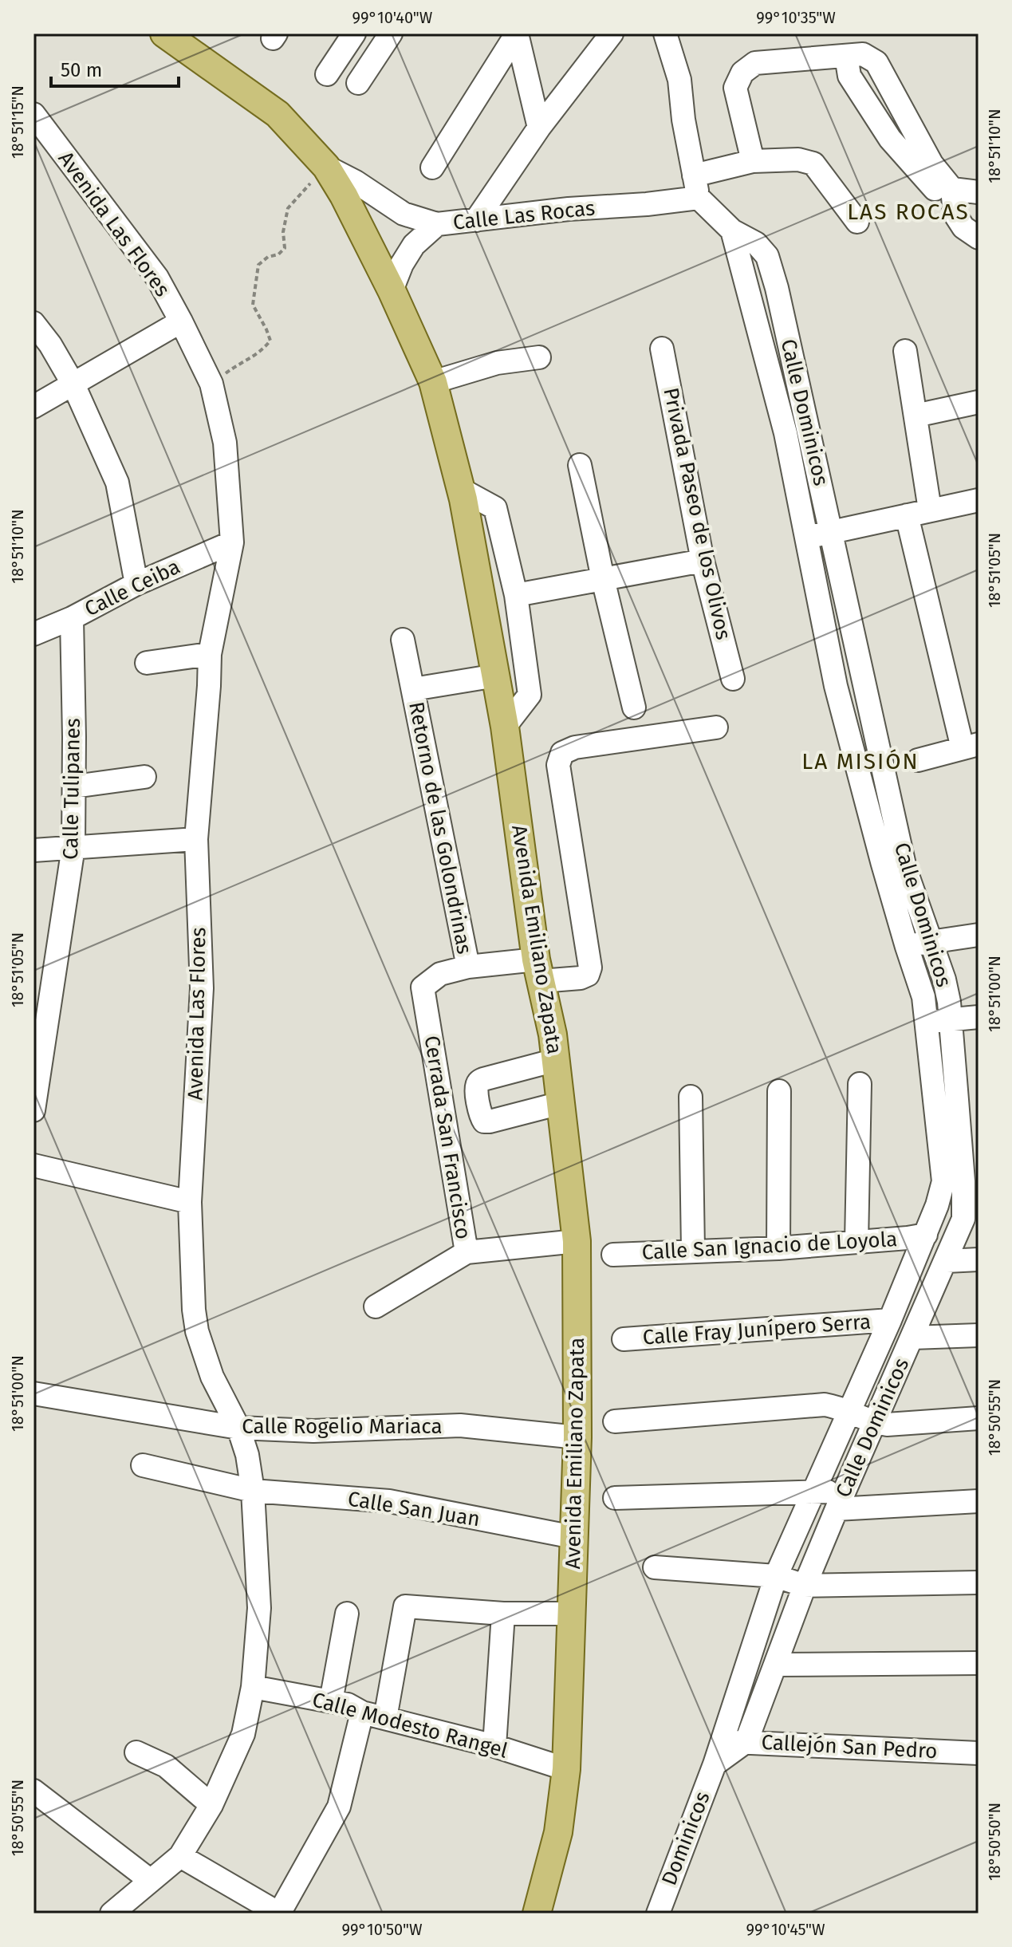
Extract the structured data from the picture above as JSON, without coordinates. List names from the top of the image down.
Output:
{
  "streets": {
    "main road": ["Avenida Emiliano Zapata"],
    "street": [
      "Calle Las Rocas",
      "Avenida Las Flores",
      "Calle Dominicos",
      "Privada Paseo de los Olivos",
      "Calle Ceiba",
      "Calle Tulipanes",
      "Retorno de las Golondrinas",
      "Cerrada San Francisco",
      "Calle San Ignacio de Loyola",
      "Calle Fray Junípero Serra",
      "Calle Rogelio Mariaca",
      "Calle San Juan",
      "Calle Modesto Rangel",
      "Callejón San Pedro",
      "Dominicos"
    ]
  },
  "crossings": [
    ["Calle Las Rocas", "Calle Dominicos"],
    ["Calle Las Rocas", "Avenida Emiliano Zapata"],
    ["Avenida Las Flores", "Calle Ceiba"],
    ["Avenida Las Flores", "Calle Rogelio Mariaca"],
    ["Avenida Las Flores", "Calle San Juan"],
    ["Avenida Las Flores", "Calle Modesto Rangel"],
    ["Calle Dominicos", "Calle San Ignacio de Loyola"],
    ["Calle Dominicos", "Calle Fray Junípero Serra"],
    ["Calle Dominicos", "Callejón San Pedro"],
    ["Calle Dominicos", "Dominicos"],
    ["Calle Ceiba", "Calle Tulipanes"],
    ["Retorno de las Golondrinas", "Avenida Emiliano Zapata"],
    ["Retorno de las Golondrinas", "Cerrada San Francisco"],
    ["Avenida Emiliano Zapata", "Cerrada San Francisco"],
    ["Avenida Emiliano Zapata", "Calle Rogelio Mariaca"],
    ["Avenida Emiliano Zapata", "Calle San Juan"],
    ["Avenida Emiliano Zapata", "Calle Modesto Rangel"],
    ["Callejón San Pedro", "Dominicos"]
  ],
  "districts": ["LAS ROCAS", "LA MISIÓN"],
  "scale_bar": "50 m",
  "coordinates": [
    "99°10'40\"W",
    "99°10'35\"W",
    "18°51'15\"N",
    "18°51'10\"N",
    "18°51'05\"N",
    "18°51'00\"N",
    "18°50'55\"N",
    "18°50'50\"N",
    "99°10'50\"W",
    "99°10'45\"W"
  ]
}
